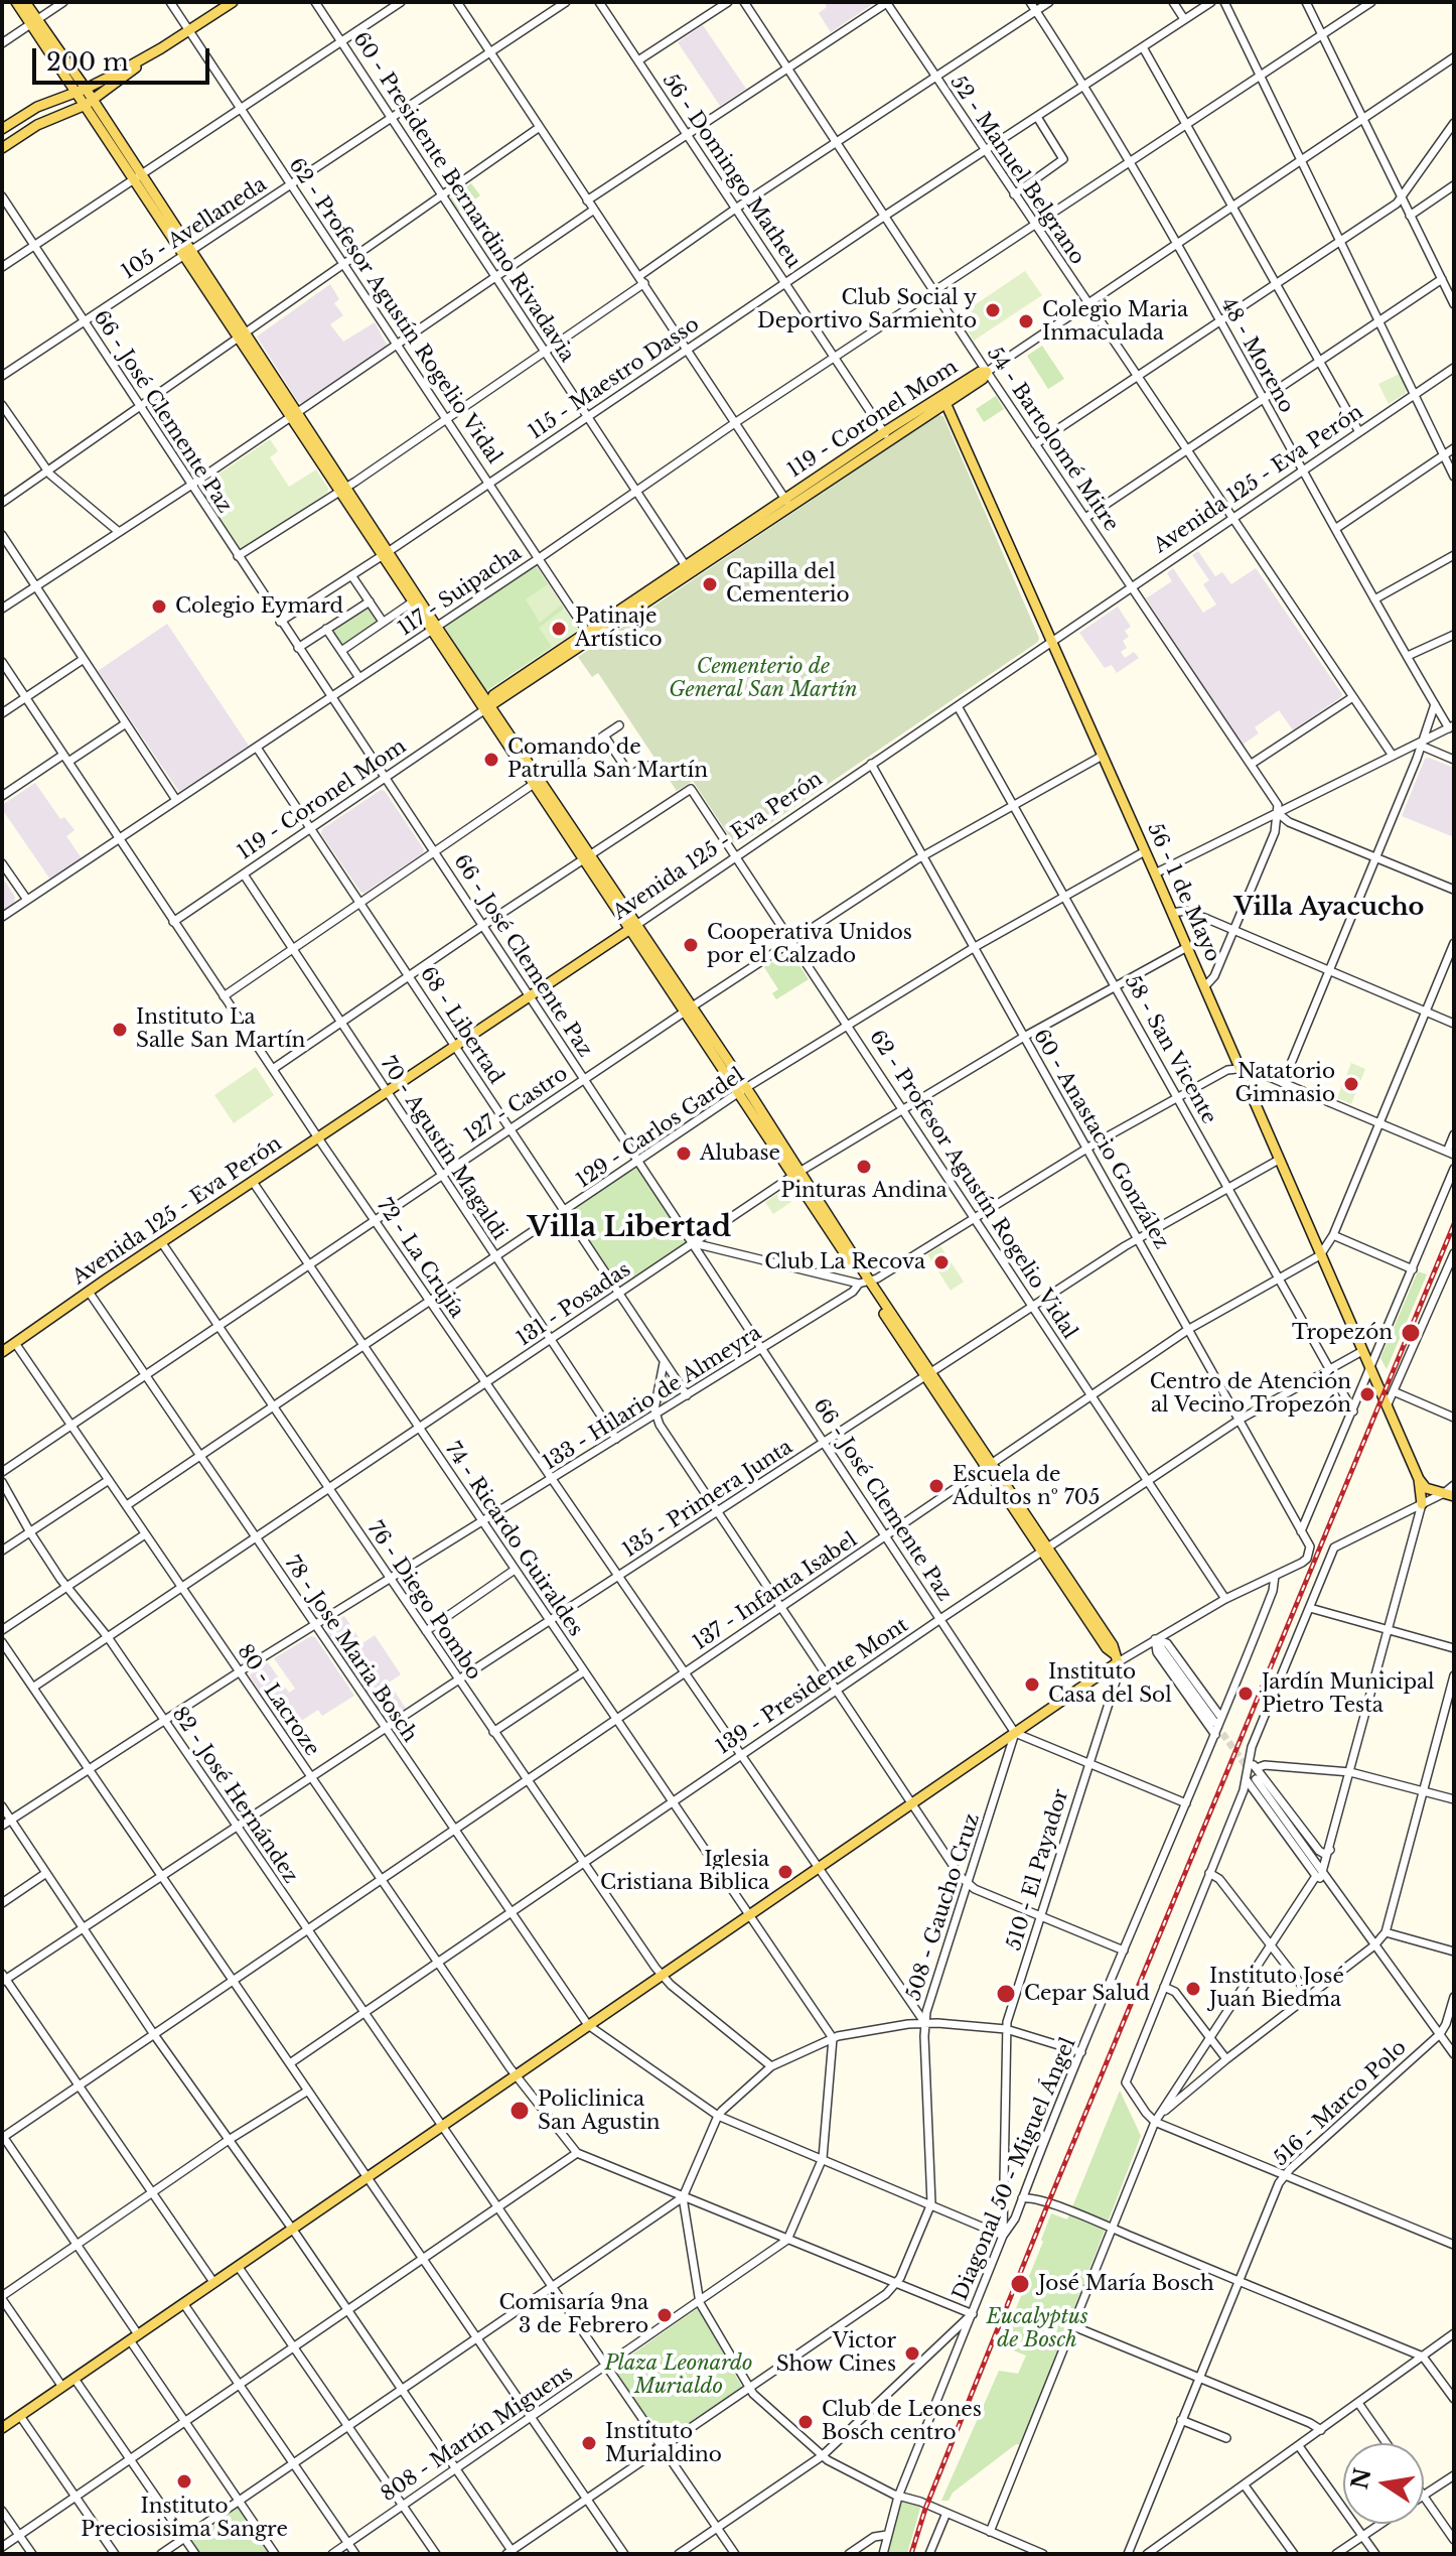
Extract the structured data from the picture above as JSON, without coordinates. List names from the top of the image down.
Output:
{
  "streets": {
    "main road": ["119 - Coronel Mom", "Avenida 125 - Eva Perón", "56 - 1 de Mayo"],
    "street": [
      "52 - Manuel Belgrano",
      "56 - Domingo Matheu",
      "60 - Presidente Bernardino Rivadavia",
      "105 - Avellaneda",
      "62 - Profesor Agustín Rogelio Vidal",
      "48 - Moreno",
      "115 - Maestro Dasso",
      "66 - José Clemente Paz",
      "54 - Bartolomé Mitre",
      "117 - Suipacha",
      "68 - Libertad",
      "58 - San Vicente",
      "127 - Castro",
      "129 - Carlos Gardel",
      "60 - Anastacio González",
      "70 - Agustín Magaldi",
      "72 - La Crujía",
      "131 - Posadas",
      "133 - Hilario de Almeyra",
      "135 - Primera Junta",
      "74 - Ricardo Guiraldes",
      "137 - Infanta Isabel",
      "76 - Diego Pombo",
      "78 - Jose Maria Bosch",
      "139 - Presidente Mont",
      "80 - Lacroze",
      "82 - José Hernández",
      "510 - El Payador",
      "508 - Gaucho Cruz",
      "516 - Marco Polo",
      "Diagonal 50 - Miguel Ángel",
      "808 - Martín Miguens"
    ]
  },
  "crossings": [
    ["52 - Manuel Belgrano", "115 - Maestro Dasso"],
    ["52 - Manuel Belgrano", "Avenida 125 - Eva Perón"],
    ["52 - Manuel Belgrano", "117 - Suipacha"],
    ["56 - Domingo Matheu", "115 - Maestro Dasso"],
    ["56 - Domingo Matheu", "119 - Coronel Mom"],
    ["56 - Domingo Matheu", "117 - Suipacha"],
    ["60 - Presidente Bernardino Rivadavia", "105 - Avellaneda"],
    ["60 - Presidente Bernardino Rivadavia", "115 - Maestro Dasso"],
    ["60 - Presidente Bernardino Rivadavia", "119 - Coronel Mom"],
    ["60 - Presidente Bernardino Rivadavia", "117 - Suipacha"],
    ["105 - Avellaneda", "62 - Profesor Agustín Rogelio Vidal"],
    ["105 - Avellaneda", "66 - José Clemente Paz"],
    ["62 - Profesor Agustín Rogelio Vidal", "115 - Maestro Dasso"],
    ["62 - Profesor Agustín Rogelio Vidal", "119 - Coronel Mom"],
    ["62 - Profesor Agustín Rogelio Vidal", "Avenida 125 - Eva Perón"],
    ["62 - Profesor Agustín Rogelio Vidal", "117 - Suipacha"],
    ["62 - Profesor Agustín Rogelio Vidal", "127 - Castro"],
    ["62 - Profesor Agustín Rogelio Vidal", "129 - Carlos Gardel"],
    ["62 - Profesor Agustín Rogelio Vidal", "131 - Posadas"],
    ["62 - Profesor Agustín Rogelio Vidal", "133 - Hilario de Almeyra"],
    ["62 - Profesor Agustín Rogelio Vidal", "135 - Primera Junta"],
    ["62 - Profesor Agustín Rogelio Vidal", "137 - Infanta Isabel"],
    ["62 - Profesor Agustín Rogelio Vidal", "139 - Presidente Mont"],
    ["48 - Moreno", "115 - Maestro Dasso"],
    ["48 - Moreno", "Avenida 125 - Eva Perón"],
    ["48 - Moreno", "117 - Suipacha"],
    ["115 - Maestro Dasso", "66 - José Clemente Paz"],
    ["115 - Maestro Dasso", "54 - Bartolomé Mitre"],
    ["66 - José Clemente Paz", "119 - Coronel Mom"],
    ["66 - José Clemente Paz", "Avenida 125 - Eva Perón"],
    ["66 - José Clemente Paz", "117 - Suipacha"],
    ["66 - José Clemente Paz", "127 - Castro"],
    ["66 - José Clemente Paz", "129 - Carlos Gardel"],
    ["66 - José Clemente Paz", "131 - Posadas"],
    ["66 - José Clemente Paz", "133 - Hilario de Almeyra"],
    ["66 - José Clemente Paz", "135 - Primera Junta"],
    ["66 - José Clemente Paz", "137 - Infanta Isabel"],
    ["66 - José Clemente Paz", "139 - Presidente Mont"],
    ["66 - José Clemente Paz", "508 - Gaucho Cruz"],
    ["119 - Coronel Mom", "54 - Bartolomé Mitre"],
    ["119 - Coronel Mom", "56 - 1 de Mayo"],
    ["119 - Coronel Mom", "68 - Libertad"],
    ["119 - Coronel Mom", "70 - Agustín Magaldi"],
    ["119 - Coronel Mom", "72 - La Crujía"],
    ["54 - Bartolomé Mitre", "Avenida 125 - Eva Perón"],
    ["54 - Bartolomé Mitre", "117 - Suipacha"],
    ["Avenida 125 - Eva Perón", "56 - 1 de Mayo"],
    ["Avenida 125 - Eva Perón", "68 - Libertad"],
    ["Avenida 125 - Eva Perón", "58 - San Vicente"],
    ["Avenida 125 - Eva Perón", "60 - Anastacio González"],
    ["Avenida 125 - Eva Perón", "70 - Agustín Magaldi"],
    ["Avenida 125 - Eva Perón", "72 - La Crujía"],
    ["Avenida 125 - Eva Perón", "74 - Ricardo Guiraldes"],
    ["Avenida 125 - Eva Perón", "76 - Diego Pombo"],
    ["Avenida 125 - Eva Perón", "78 - Jose Maria Bosch"],
    ["Avenida 125 - Eva Perón", "80 - Lacroze"],
    ["117 - Suipacha", "68 - Libertad"],
    ["117 - Suipacha", "72 - La Crujía"],
    ["56 - 1 de Mayo", "127 - Castro"],
    ["56 - 1 de Mayo", "129 - Carlos Gardel"],
    ["56 - 1 de Mayo", "131 - Posadas"],
    ["56 - 1 de Mayo", "133 - Hilario de Almeyra"],
    ["56 - 1 de Mayo", "135 - Primera Junta"],
    ["56 - 1 de Mayo", "137 - Infanta Isabel"],
    ["56 - 1 de Mayo", "139 - Presidente Mont"],
    ["68 - Libertad", "127 - Castro"],
    ["68 - Libertad", "129 - Carlos Gardel"],
    ["68 - Libertad", "131 - Posadas"],
    ["68 - Libertad", "133 - Hilario de Almeyra"],
    ["58 - San Vicente", "127 - Castro"],
    ["58 - San Vicente", "129 - Carlos Gardel"],
    ["58 - San Vicente", "131 - Posadas"],
    ["58 - San Vicente", "133 - Hilario de Almeyra"],
    ["58 - San Vicente", "135 - Primera Junta"],
    ["58 - San Vicente", "137 - Infanta Isabel"],
    ["58 - San Vicente", "139 - Presidente Mont"],
    ["127 - Castro", "60 - Anastacio González"],
    ["127 - Castro", "70 - Agustín Magaldi"],
    ["127 - Castro", "72 - La Crujía"],
    ["127 - Castro", "74 - Ricardo Guiraldes"],
    ["127 - Castro", "76 - Diego Pombo"],
    ["127 - Castro", "78 - Jose Maria Bosch"],
    ["127 - Castro", "80 - Lacroze"],
    ["129 - Carlos Gardel", "60 - Anastacio González"],
    ["129 - Carlos Gardel", "70 - Agustín Magaldi"],
    ["129 - Carlos Gardel", "72 - La Crujía"],
    ["129 - Carlos Gardel", "74 - Ricardo Guiraldes"],
    ["129 - Carlos Gardel", "76 - Diego Pombo"],
    ["129 - Carlos Gardel", "78 - Jose Maria Bosch"],
    ["129 - Carlos Gardel", "80 - Lacroze"],
    ["60 - Anastacio González", "131 - Posadas"],
    ["60 - Anastacio González", "133 - Hilario de Almeyra"],
    ["60 - Anastacio González", "135 - Primera Junta"],
    ["60 - Anastacio González", "137 - Infanta Isabel"],
    ["60 - Anastacio González", "139 - Presidente Mont"],
    ["60 - Anastacio González", "Diagonal 50 - Miguel Ángel"],
    ["70 - Agustín Magaldi", "131 - Posadas"],
    ["70 - Agustín Magaldi", "133 - Hilario de Almeyra"],
    ["72 - La Crujía", "131 - Posadas"],
    ["72 - La Crujía", "133 - Hilario de Almeyra"],
    ["72 - La Crujía", "135 - Primera Junta"],
    ["72 - La Crujía", "137 - Infanta Isabel"],
    ["72 - La Crujía", "139 - Presidente Mont"],
    ["72 - La Crujía", "508 - Gaucho Cruz"],
    ["131 - Posadas", "74 - Ricardo Guiraldes"],
    ["131 - Posadas", "76 - Diego Pombo"],
    ["131 - Posadas", "78 - Jose Maria Bosch"],
    ["131 - Posadas", "80 - Lacroze"],
    ["131 - Posadas", "82 - José Hernández"],
    ["133 - Hilario de Almeyra", "74 - Ricardo Guiraldes"],
    ["133 - Hilario de Almeyra", "76 - Diego Pombo"],
    ["133 - Hilario de Almeyra", "78 - Jose Maria Bosch"],
    ["133 - Hilario de Almeyra", "80 - Lacroze"],
    ["133 - Hilario de Almeyra", "82 - José Hernández"],
    ["135 - Primera Junta", "74 - Ricardo Guiraldes"],
    ["135 - Primera Junta", "76 - Diego Pombo"],
    ["135 - Primera Junta", "78 - Jose Maria Bosch"],
    ["135 - Primera Junta", "80 - Lacroze"],
    ["135 - Primera Junta", "82 - José Hernández"],
    ["74 - Ricardo Guiraldes", "137 - Infanta Isabel"],
    ["74 - Ricardo Guiraldes", "139 - Presidente Mont"],
    ["137 - Infanta Isabel", "76 - Diego Pombo"],
    ["137 - Infanta Isabel", "78 - Jose Maria Bosch"],
    ["137 - Infanta Isabel", "80 - Lacroze"],
    ["137 - Infanta Isabel", "82 - José Hernández"],
    ["76 - Diego Pombo", "139 - Presidente Mont"],
    ["78 - Jose Maria Bosch", "139 - Presidente Mont"],
    ["139 - Presidente Mont", "80 - Lacroze"],
    ["139 - Presidente Mont", "82 - José Hernández"],
    ["82 - José Hernández", "508 - Gaucho Cruz"],
    ["82 - José Hernández", "808 - Martín Miguens"],
    ["510 - El Payador", "Diagonal 50 - Miguel Ángel"]
  ],
  "districts": ["Villa Ayacucho", "Villa Libertad"],
  "parks": ["Cementerio de General San Martín", "Eucalyptus de Bosch", "Plaza Leonardo Murialdo"],
  "places": [
    "Club Social y Deportivo Sarmiento",
    "Colegio Maria Inmaculada",
    "Capilla del Cementerio",
    "Colegio Eymard",
    "Patinaje Artístico",
    "Comando de Patrulla San Martín",
    "Cooperativa Unidos por el Calzado",
    "Instituto La Salle San Martín",
    "Natatorio Gimnasio",
    "Alubase",
    "Pinturas Andina",
    "Club La Recova",
    "Tropezón",
    "Centro de Atención al Vecino Tropezón",
    "Escuela de Adultos nº 705",
    "Instituto Casa del Sol",
    "Jardín Municipal Pietro Testa",
    "Iglesia Cristiana Biblica",
    "Instituto José Juan Biedma",
    "Cepar Salud",
    "Policlinica San Agustin",
    "José María Bosch",
    "Comisaría 9na 3 de Febrero",
    "Victor Show Cines",
    "Club de Leones Bosch centro",
    "Instituto Murialdino",
    "Instituto Preciosisima Sangre"
  ],
  "scale_bar": "200 m",
  "north": "left"
}
